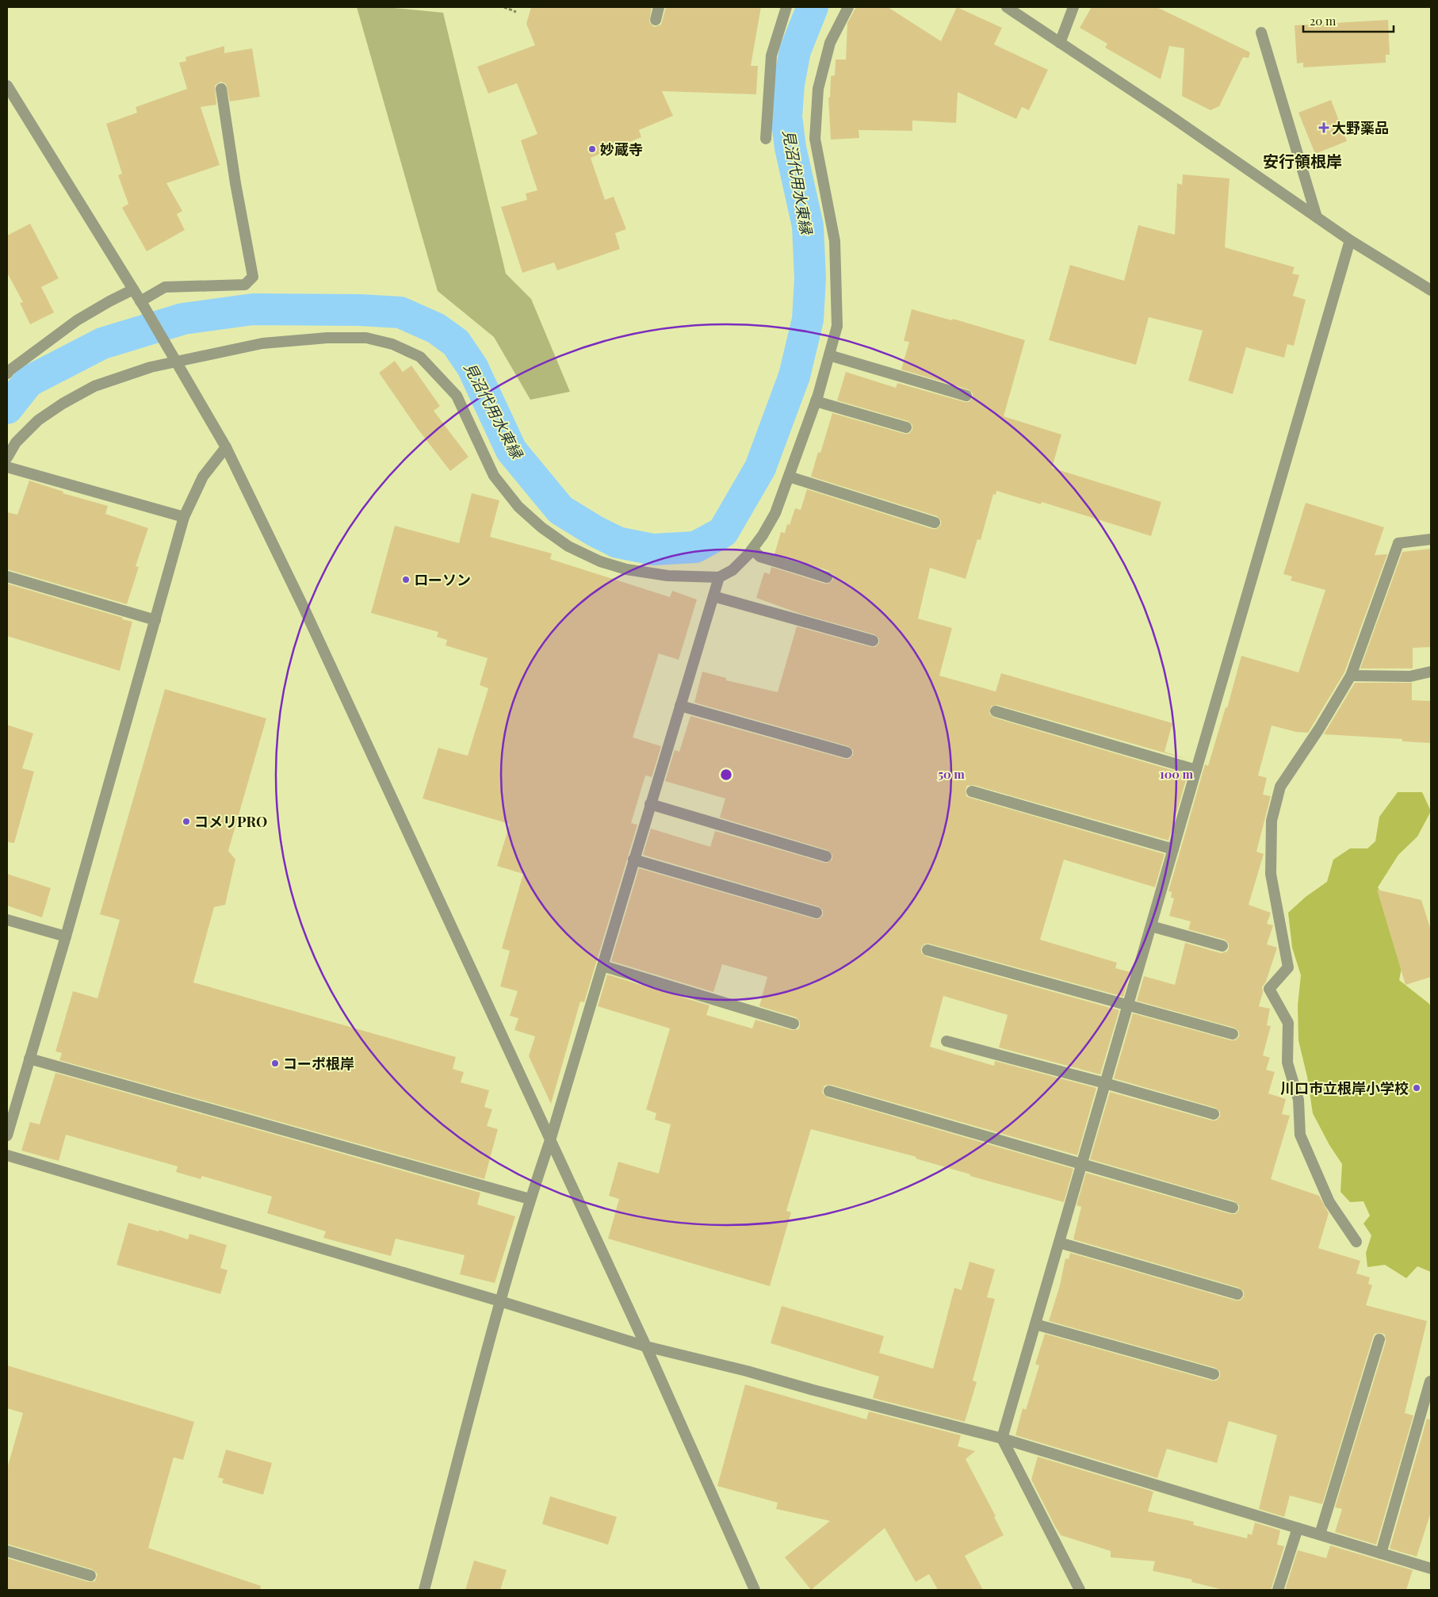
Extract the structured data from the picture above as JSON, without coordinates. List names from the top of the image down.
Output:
{
  "districts": ["安行領根岸"],
  "water": ["見沼代用水東縁"],
  "places": {
    "health": ["大野薬品"],
    "other": [
      "妙蔵寺",
      "ローソン",
      "コメリPRO",
      "コーポ根岸",
      "川口市立根岸小学校"
    ]
  },
  "scale_bar": "20 m",
  "rings": ["50 m", "100 m"]
}
